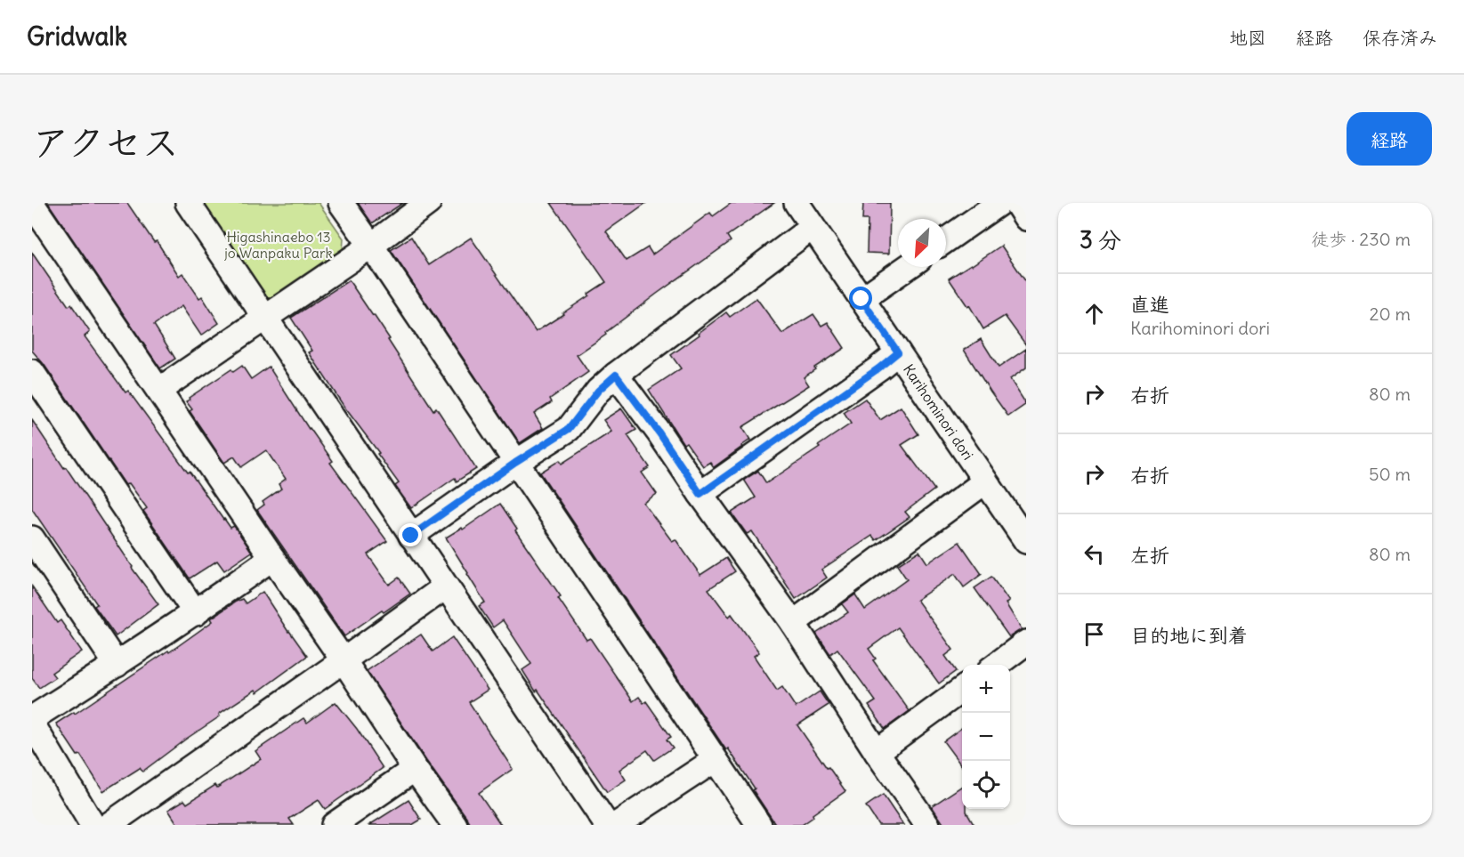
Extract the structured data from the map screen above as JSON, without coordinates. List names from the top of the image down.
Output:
{
  "streets": {
    "street": ["Karihominori dori"]
  },
  "parks": ["Higashinaebo 13 jo Wanpaku Park"],
  "north": "bottom left",
  "page": {
    "header": "Gridwalk",
    "nav": ["地図", "経路", "保存済み"],
    "title": "アクセス",
    "buttons": "経路",
    "heading": ["3 分", "徒歩 · 230 m"],
    "list": [
      ["直進", "Karihominori dori", "20 m"],
      ["右折", "80 m"],
      ["右折", "50 m"],
      ["左折", "80 m"],
      "目的地に到着"
    ],
    "map_buttons": ["+", "−"]
  }
}
